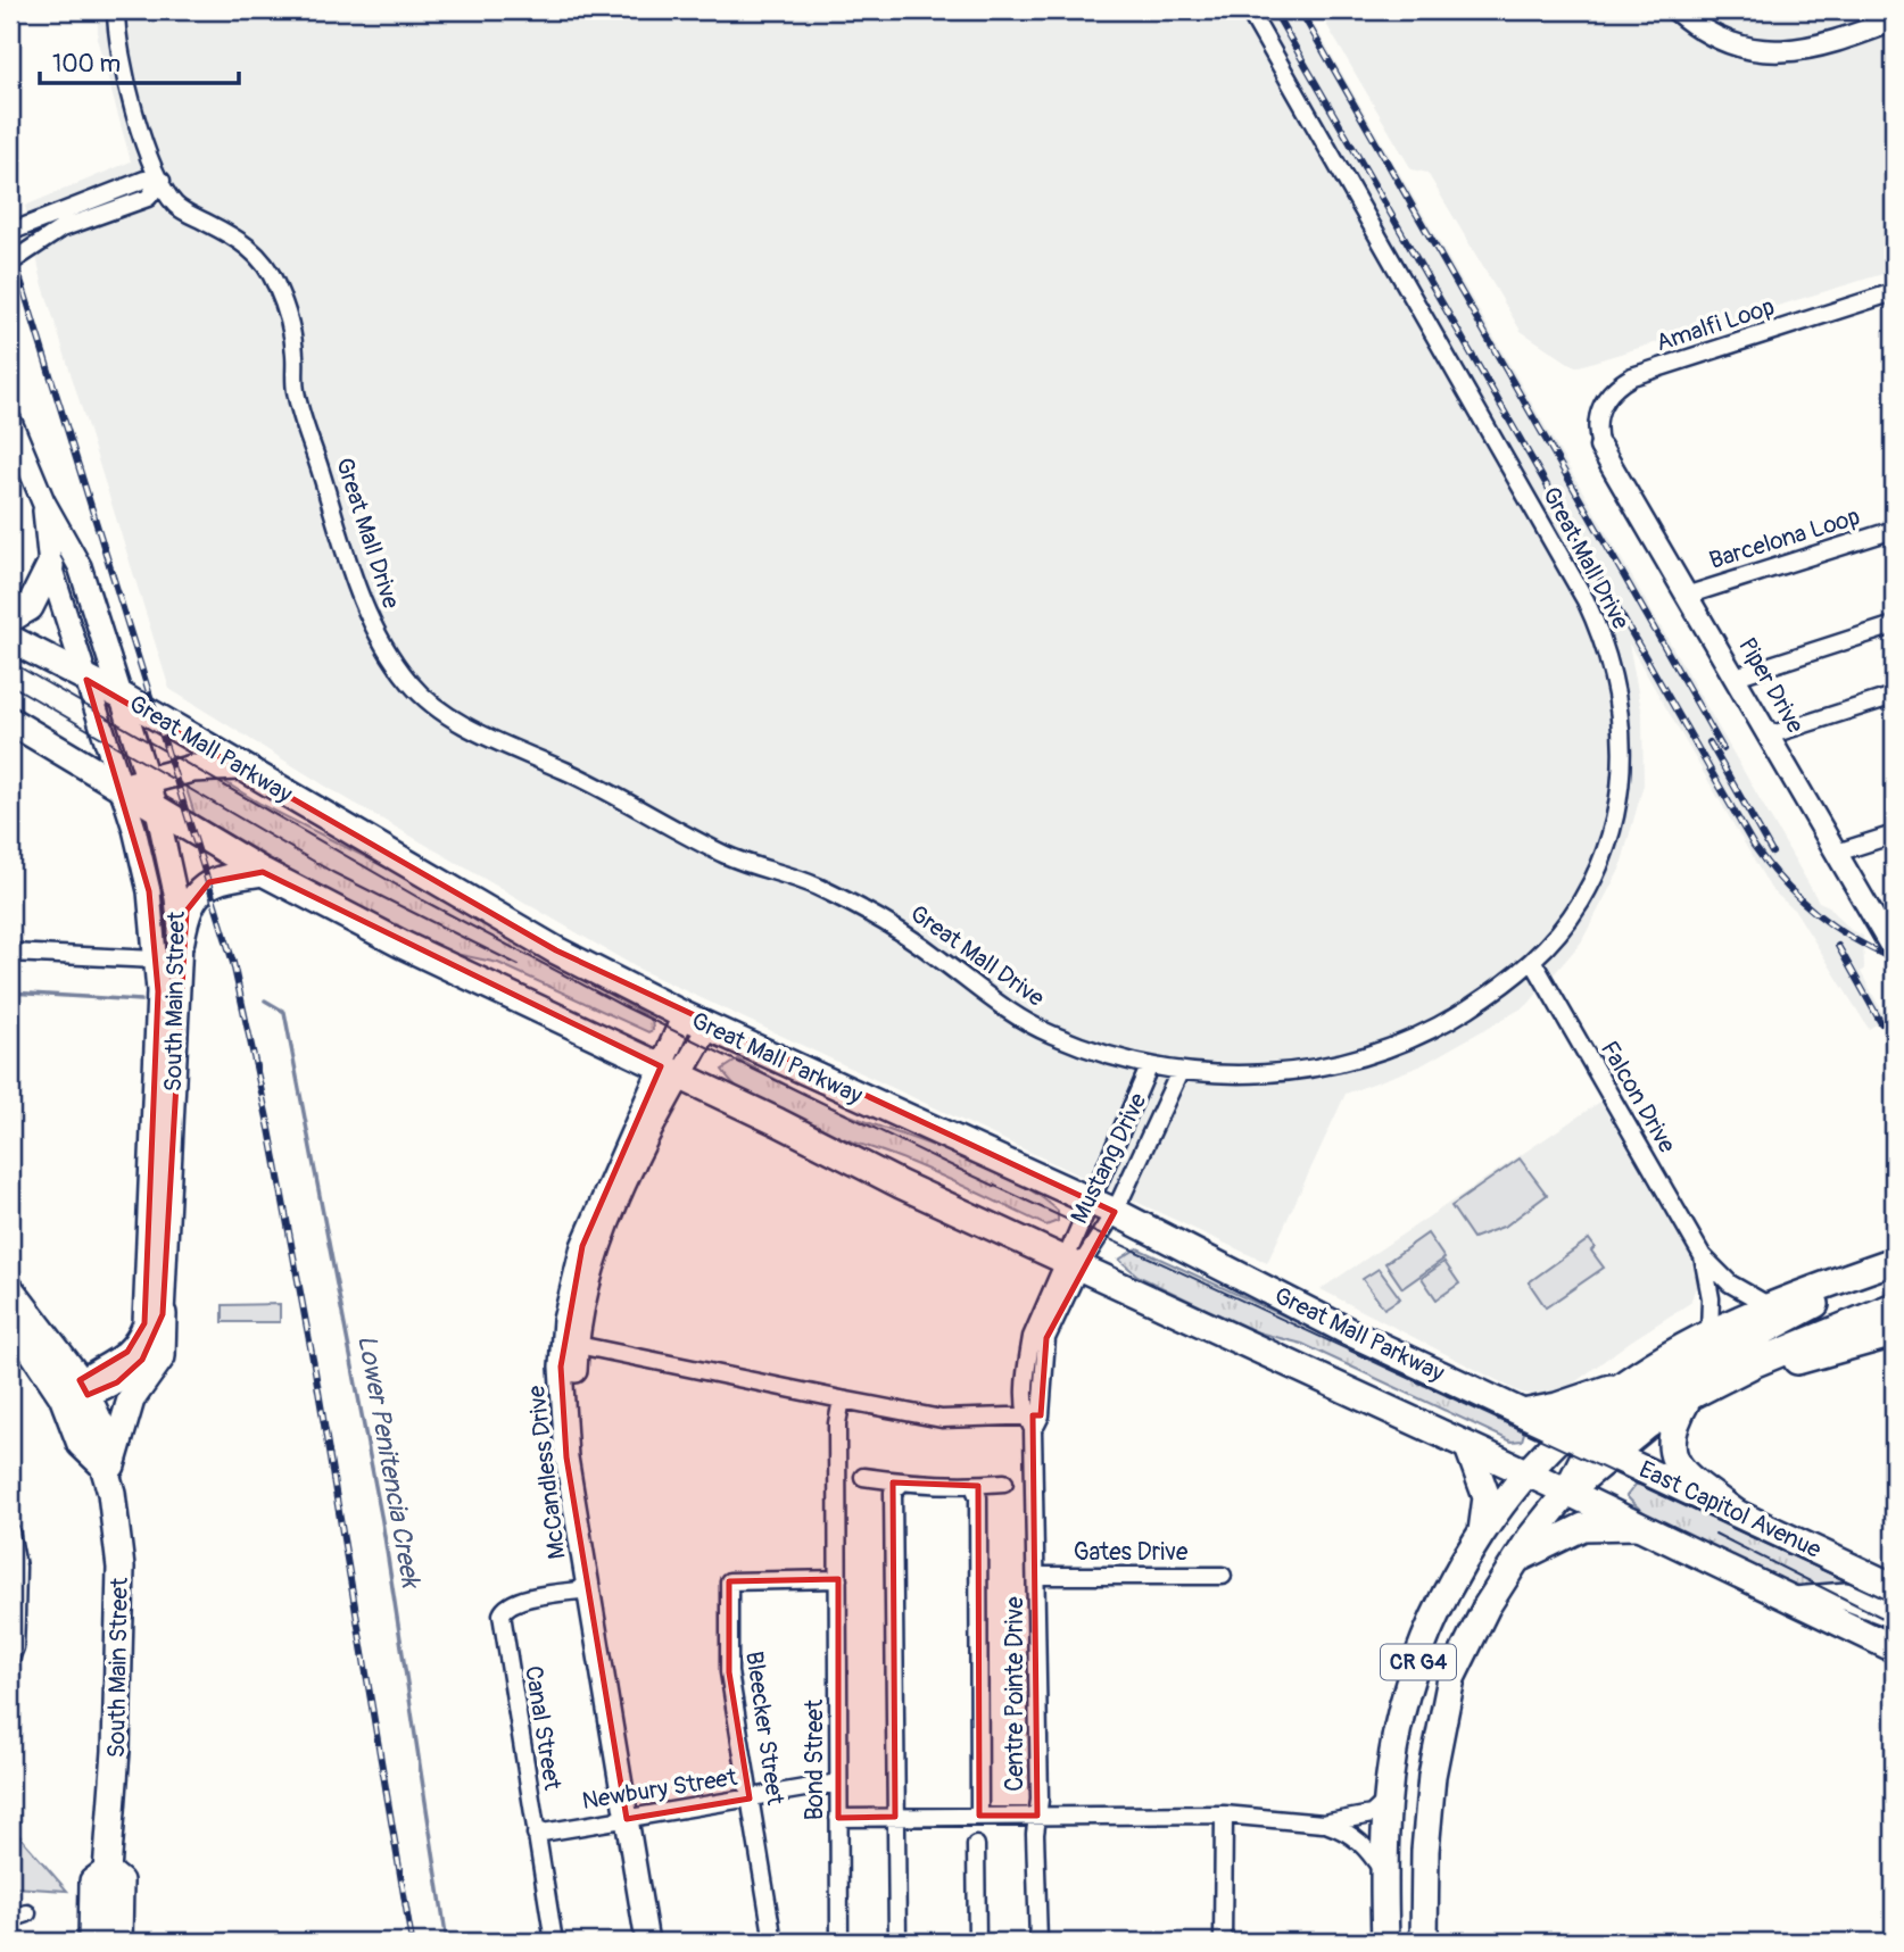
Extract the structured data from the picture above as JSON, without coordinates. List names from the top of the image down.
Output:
{
  "streets": {
    "main road": [
      "Great Mall Parkway",
      "South Main Street",
      "McCandless Drive",
      "East Capitol Avenue",
      "CR G4"
    ],
    "street": [
      "Amalfi Loop",
      "Great Mall Drive",
      "Barcelona Loop",
      "Piper Drive",
      "Falcon Drive",
      "Mustang Drive",
      "Gates Drive",
      "Centre Pointe Drive",
      "Canal Street",
      "Bleecker Street",
      "Bond Street",
      "Newbury Street"
    ]
  },
  "crossings": [
    ["Amalfi Loop", "Piper Drive"],
    ["Great Mall Drive", "Falcon Drive"],
    ["Great Mall Drive", "Mustang Drive"],
    ["Barcelona Loop", "Piper Drive"],
    ["Great Mall Parkway", "South Main Street"],
    ["Great Mall Parkway", "Mustang Drive"],
    ["Great Mall Parkway", "McCandless Drive"],
    ["Great Mall Parkway", "East Capitol Avenue"],
    ["Great Mall Parkway", "CR G4"],
    ["Great Mall Parkway", "Centre Pointe Drive"],
    ["Falcon Drive", "CR G4"],
    ["Mustang Drive", "Centre Pointe Drive"],
    ["McCandless Drive", "Canal Street"],
    ["McCandless Drive", "Newbury Street"],
    ["East Capitol Avenue", "CR G4"],
    ["Gates Drive", "Centre Pointe Drive"],
    ["CR G4", "Centre Pointe Drive"],
    ["Canal Street", "Newbury Street"],
    ["Bleecker Street", "Bond Street"],
    ["Bleecker Street", "Newbury Street"],
    ["Bond Street", "Newbury Street"]
  ],
  "water": ["Lower Penitencia Creek"],
  "scale_bar": "100 m"
}
